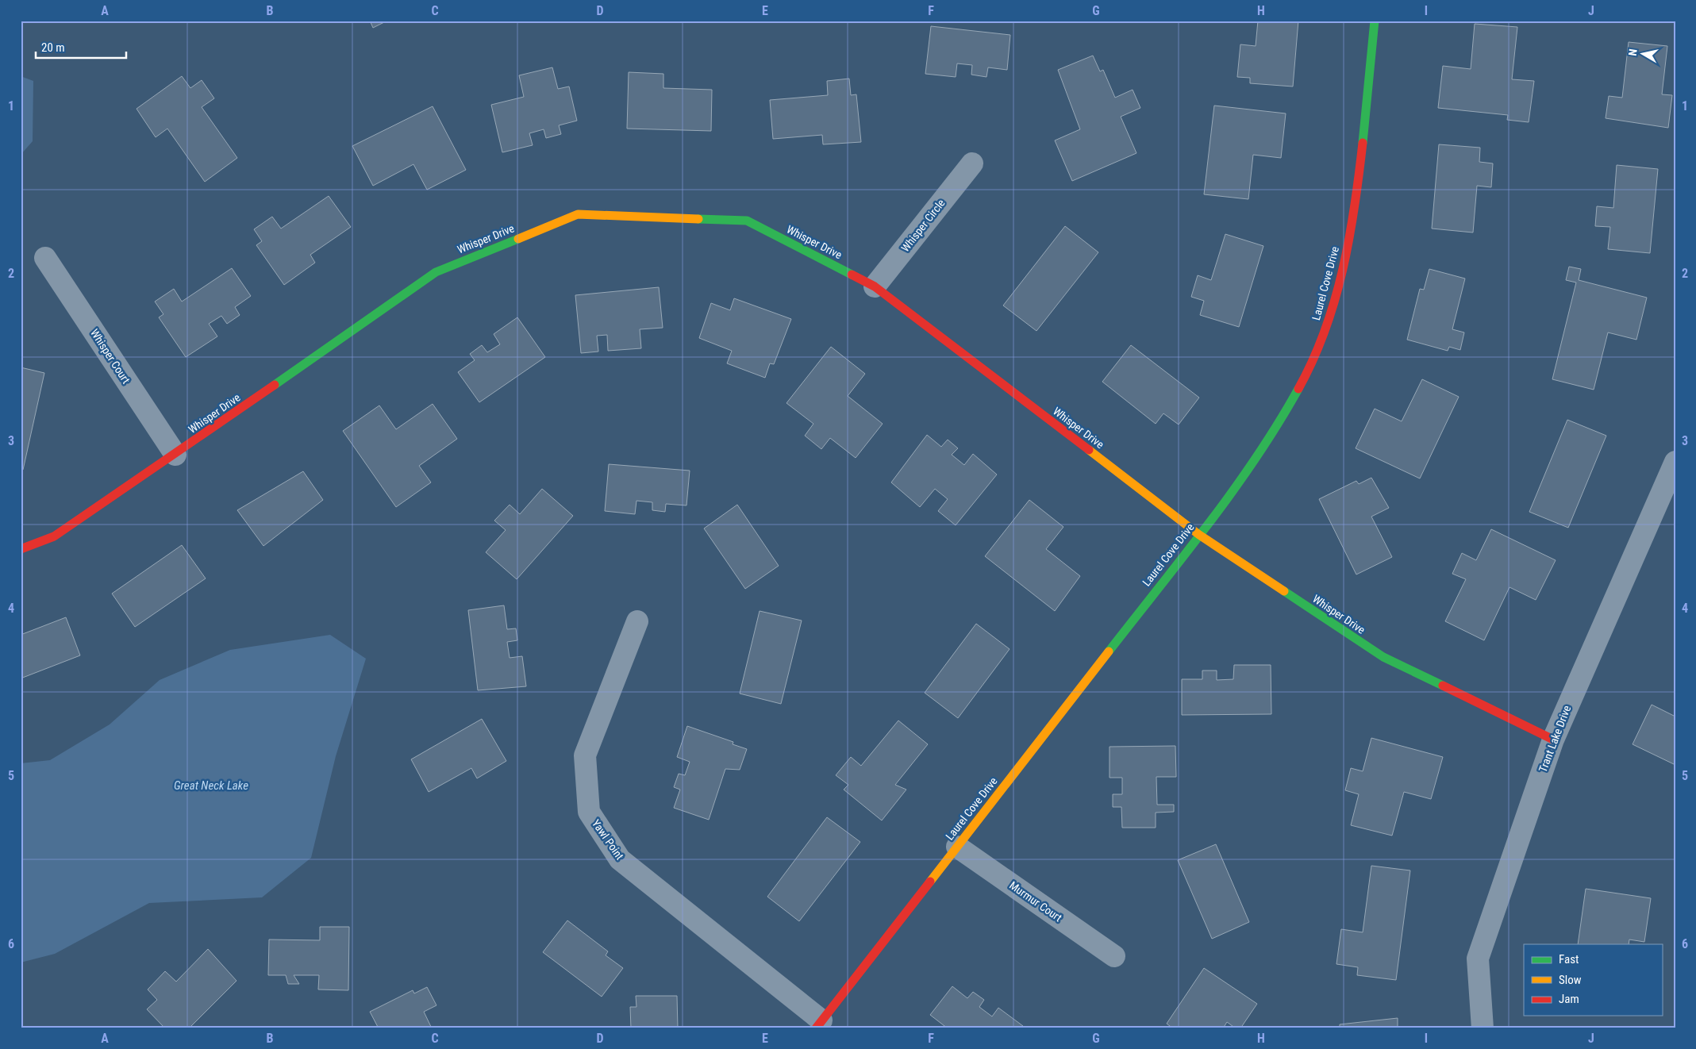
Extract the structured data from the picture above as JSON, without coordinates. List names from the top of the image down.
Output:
{
  "streets": {
    "street": [
      "Whisper Circle",
      "Whisper Drive",
      "Laurel Cove Drive",
      "Whisper Court",
      "Trant Lake Drive",
      "Yawl Point",
      "Murmur Court"
    ]
  },
  "crossings": [
    ["Whisper Circle", "Whisper Drive"],
    ["Whisper Drive", "Laurel Cove Drive"],
    ["Whisper Drive", "Whisper Court"],
    ["Whisper Drive", "Trant Lake Drive"],
    ["Laurel Cove Drive", "Yawl Point"],
    ["Laurel Cove Drive", "Murmur Court"]
  ],
  "water": ["Great Neck Lake"],
  "legend": ["Fast", "Slow", "Jam"],
  "scale_bar": "20 m",
  "north": "left",
  "grid": {
    "columns": [
      "A",
      "B",
      "C",
      "D",
      "E",
      "F",
      "G",
      "H",
      "I",
      "J"
    ],
    "rows": [
      "1",
      "2",
      "3",
      "4",
      "5",
      "6"
    ]
  }
}
